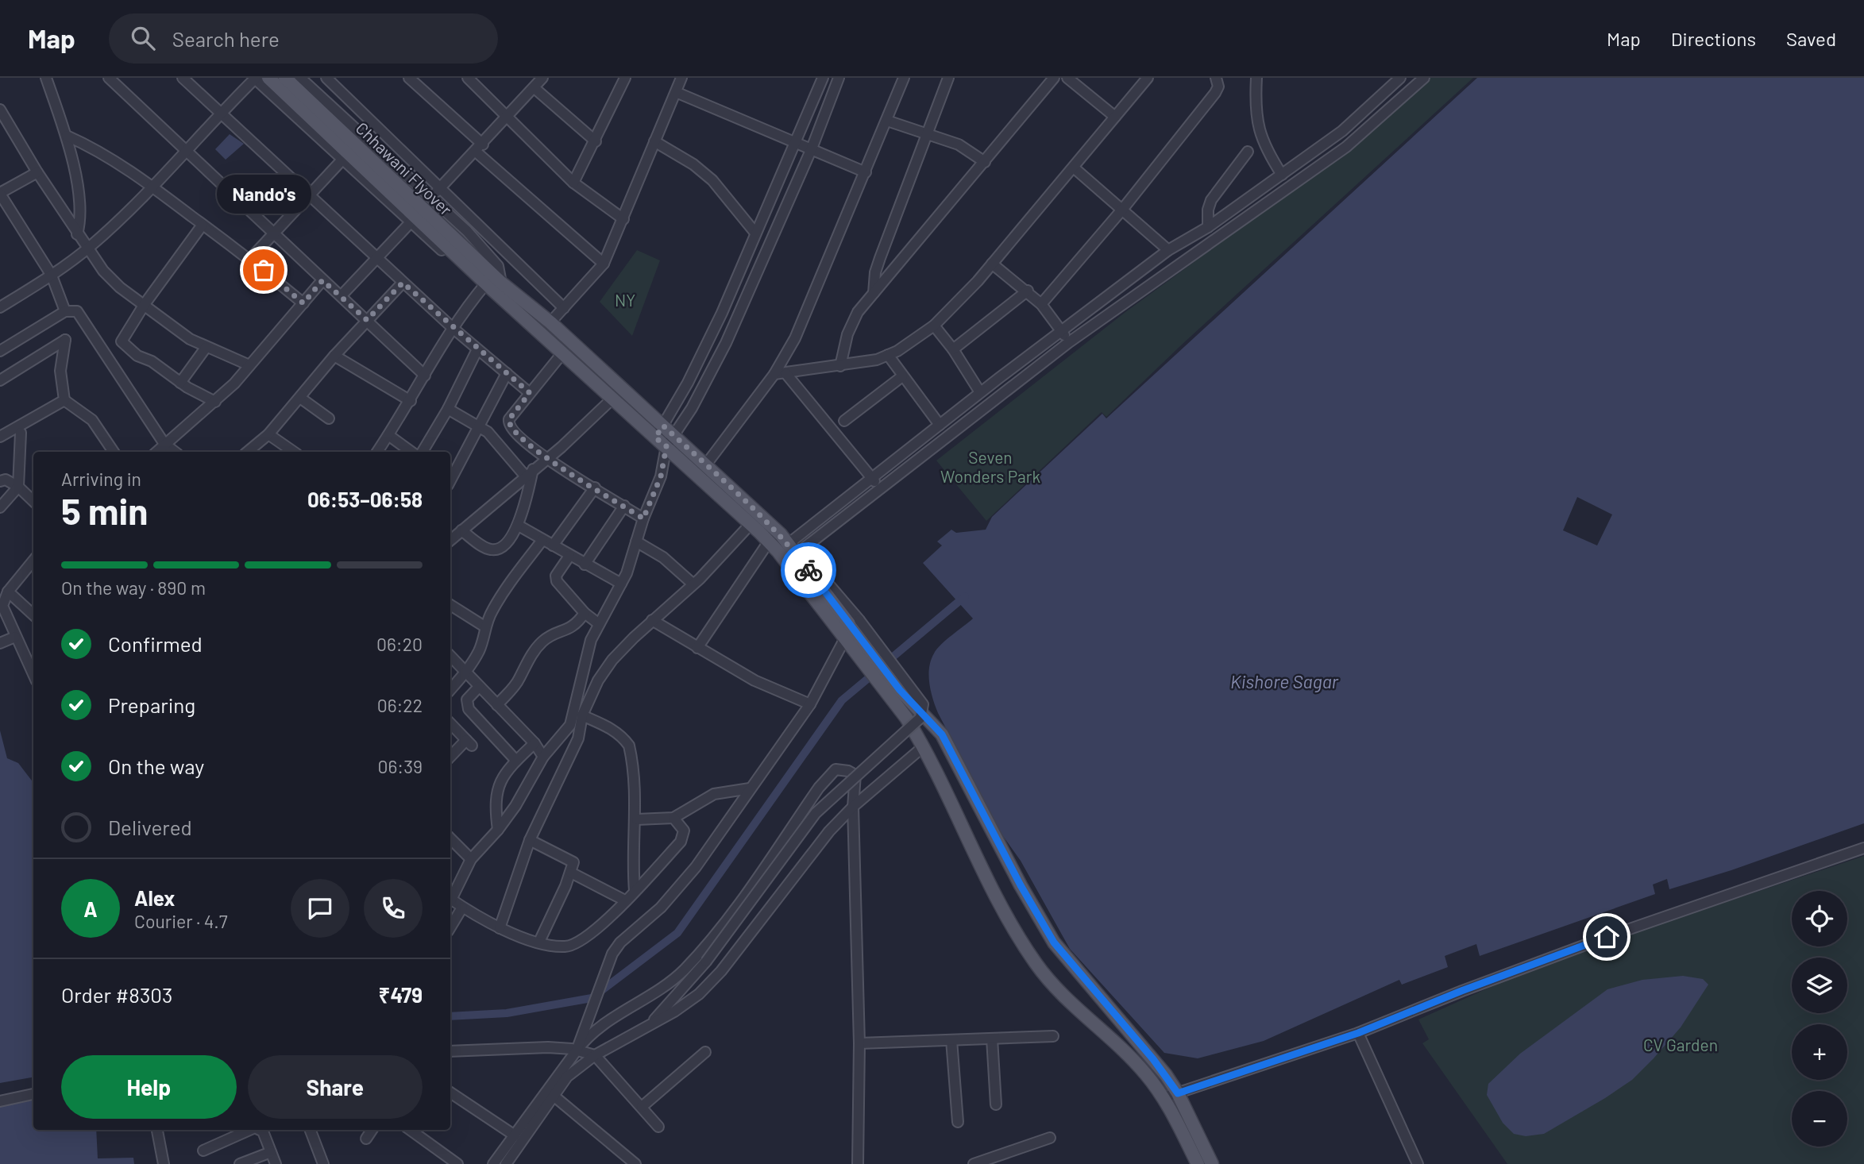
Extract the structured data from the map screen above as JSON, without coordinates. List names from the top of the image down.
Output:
{
  "streets": {
    "main road": ["Chhawani Flyover"]
  },
  "water": ["Kishore Sagar"],
  "parks": ["NY", "Seven Wonders Park", "CV Garden"],
  "places": ["Nando's"],
  "page": {
    "header": "Map",
    "search": "Search here",
    "nav": ["Map", "Directions", "Saved"],
    "bubble": "Nando's",
    "heading": ["5 min", "Arriving in", "06:53–06:58"],
    "panel": [
      "Alex",
      "Courier · 4.7",
      "Order #8303",
      "₹479"
    ],
    "bar": "On the way · 890 m",
    "list": [
      ["Confirmed", "06:20"],
      ["Preparing", "06:22"],
      ["On the way", "06:39"],
      "Delivered"
    ],
    "round": "A",
    "map_buttons": ["+", "−"],
    "buttons": ["Help", "Share"]
  }
}
